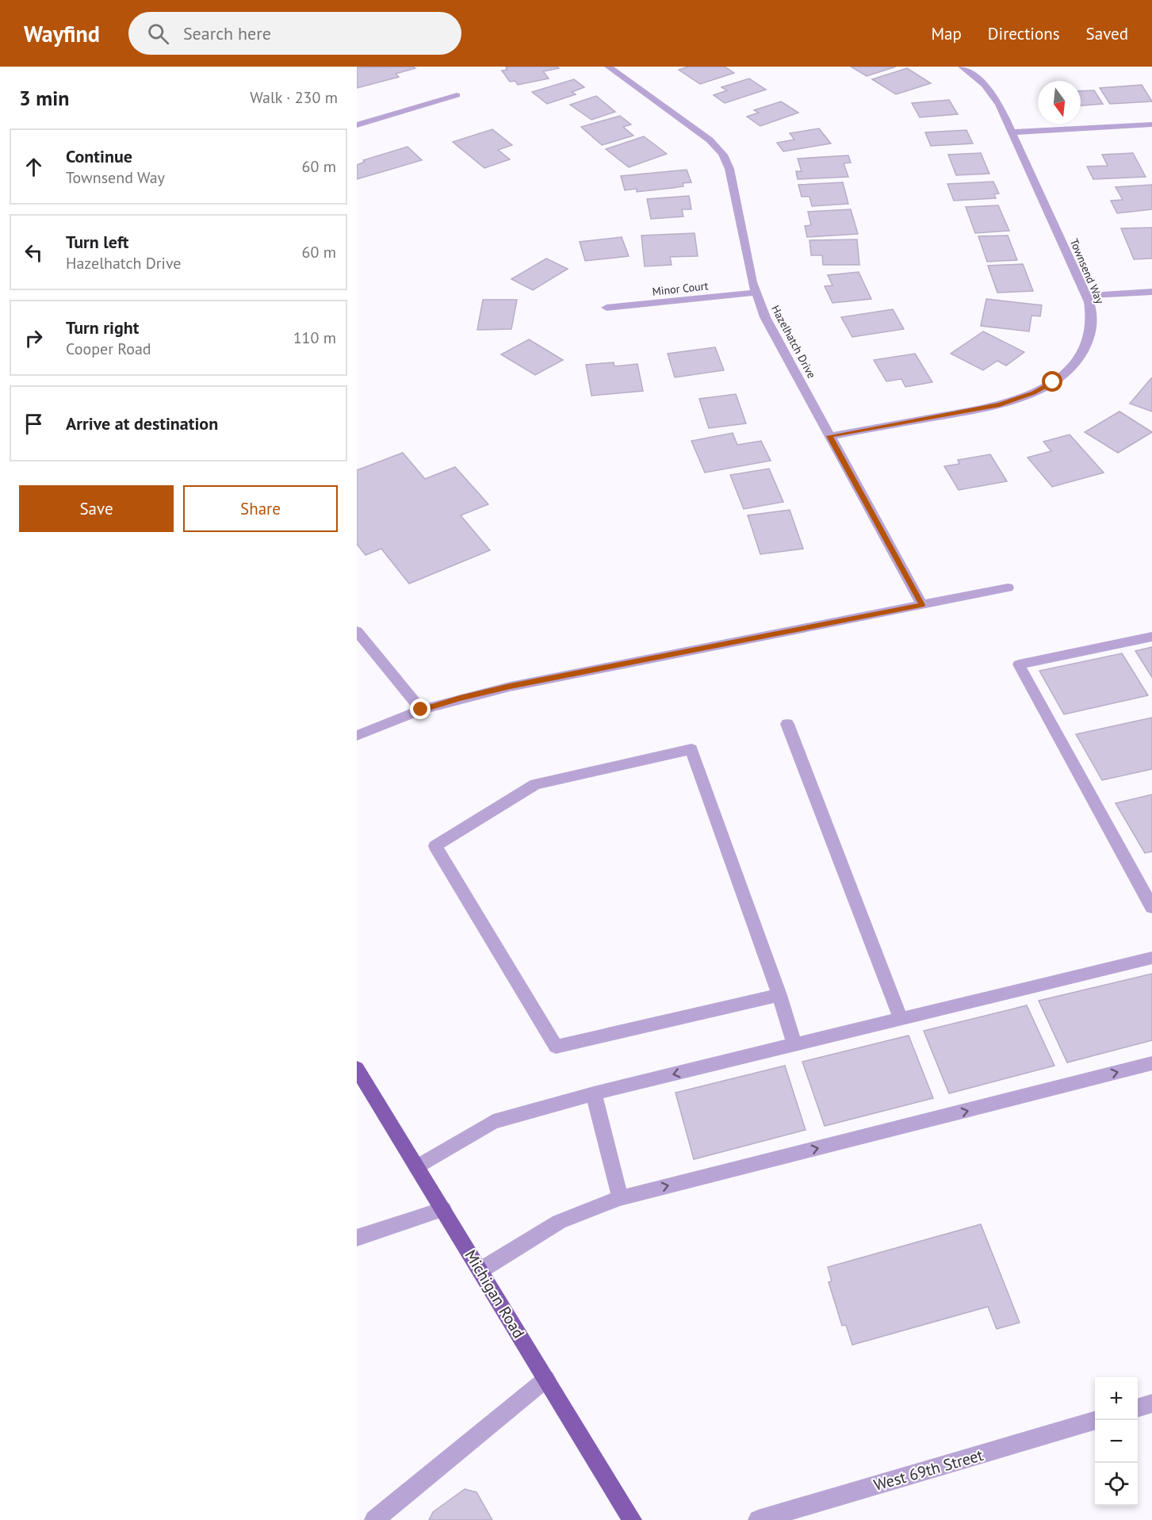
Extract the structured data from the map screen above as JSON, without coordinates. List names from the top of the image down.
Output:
{
  "streets": {
    "main road": ["Michigan Road"],
    "street": [
      "Townsend Way",
      "Minor Court",
      "Hazelhatch Drive",
      "West 69th Street"
    ]
  },
  "crossings": [
    ["Townsend Way", "Hazelhatch Drive"],
    ["Minor Court", "Hazelhatch Drive"]
  ],
  "north": "bottom",
  "page": {
    "header": "Wayfind",
    "search": "Search here",
    "nav": ["Map", "Directions", "Saved"],
    "heading": ["3 min", "Walk · 230 m"],
    "list": [
      ["Continue", "Townsend Way", "60 m"],
      ["Turn left", "Hazelhatch Drive", "60 m"],
      ["Turn right", "Cooper Road", "110 m"],
      "Arrive at destination"
    ],
    "buttons": ["Save", "Share"],
    "map_buttons": ["+", "−"]
  }
}
